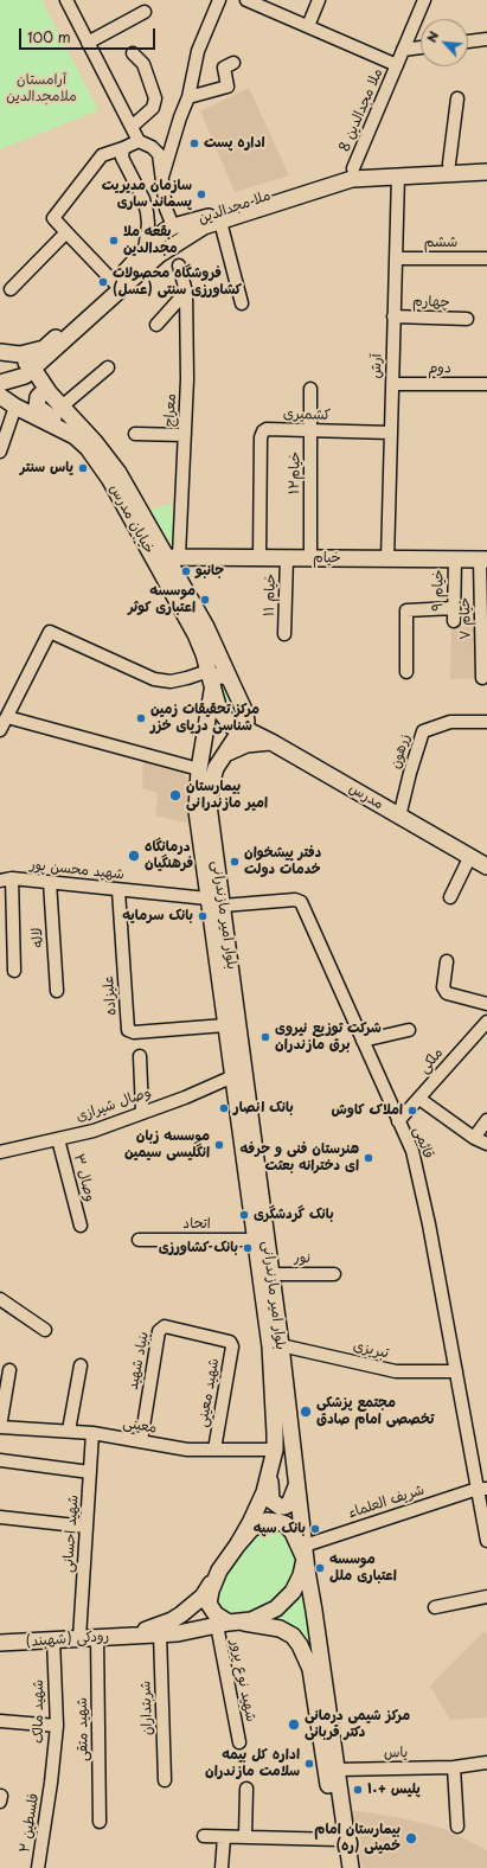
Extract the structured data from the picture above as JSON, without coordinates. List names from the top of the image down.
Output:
{
  "streets": {
    "main road": [
      "ملا مجدالدین",
      "خیابان مدرس",
      "خیام",
      "مدرس",
      "بلوار امیر مازندرانی",
      "رودکی (شهبند)"
    ],
    "street": [
      "ملا مجدالدین 8",
      "ششم",
      "چهارم",
      "آرش",
      "دوم",
      "معراج",
      "کشمیری",
      "خیام۱۲",
      "خیام ۹",
      "خیام ۱۱",
      "خیام ۷",
      "زرهون",
      "شهید محسن پور",
      "لاله",
      "علیزاده",
      "ملکی",
      "وصال شیرازی",
      "قائمی",
      "وصال ۳",
      "اتحاد",
      "نور",
      "تبریزی",
      "بنیاد شهید",
      "شهید معینی",
      "معینی",
      "شریف العلماء",
      "شهید احسانی",
      "شهید نوع پرور",
      "شربتداران",
      "شهید مالک",
      "شهید متقی",
      "یاس",
      "فلسطین ۲"
    ]
  },
  "crossings": [
    ["ملا مجدالدین 8", "ملا مجدالدین"],
    ["ملا مجدالدین", "آرش"],
    ["ملا مجدالدین", "خیابان مدرس"],
    ["ششم", "آرش"],
    ["چهارم", "آرش"],
    ["آرش", "دوم"],
    ["آرش", "کشمیری"],
    ["آرش", "خیام"],
    ["معراج", "خیابان مدرس"],
    ["معراج", "خیام"],
    ["کشمیری", "خیام۱۲"],
    ["کشمیری", "خیام"],
    ["خیام۱۲", "خیام"],
    ["خیابان مدرس", "خیام"],
    ["خیابان مدرس", "مدرس"],
    ["خیابان مدرس", "بلوار امیر مازندرانی"],
    ["خیام", "خیام ۹"],
    ["خیام", "خیام ۱۱"],
    ["خیام", "خیام ۷"],
    ["زرهون", "مدرس"],
    ["مدرس", "بلوار امیر مازندرانی"],
    ["شهید محسن پور", "بلوار امیر مازندرانی"],
    ["شهید محسن پور", "لاله"],
    ["شهید محسن پور", "علیزاده"],
    ["بلوار امیر مازندرانی", "علیزاده"],
    ["بلوار امیر مازندرانی", "وصال شیرازی"],
    ["بلوار امیر مازندرانی", "قائمی"],
    ["بلوار امیر مازندرانی", "اتحاد"],
    ["بلوار امیر مازندرانی", "نور"],
    ["بلوار امیر مازندرانی", "تبریزی"],
    ["بلوار امیر مازندرانی", "معینی"],
    ["بلوار امیر مازندرانی", "شریف العلماء"],
    ["بلوار امیر مازندرانی", "رودکی (شهبند)"],
    ["بلوار امیر مازندرانی", "شهید نوع پرور"],
    ["بلوار امیر مازندرانی", "یاس"],
    ["ملکی", "قائمی"],
    ["وصال شیرازی", "وصال ۳"],
    ["قائمی", "تبریزی"],
    ["قائمی", "شریف العلماء"],
    ["بنیاد شهید", "شهید معینی"],
    ["بنیاد شهید", "معینی"],
    ["شهید معینی", "معینی"],
    ["معینی", "شهید احسانی"],
    ["شریف العلماء", "رودکی (شهبند)"],
    ["شریف العلماء", "شهید نوع پرور"],
    ["شهید احسانی", "رودکی (شهبند)"],
    ["رودکی (شهبند)", "شهید نوع پرور"],
    ["رودکی (شهبند)", "شربتداران"],
    ["رودکی (شهبند)", "شهید مالک"],
    ["رودکی (شهبند)", "شهید متقی"],
    ["شهید مالک", "فلسطین ۲"]
  ],
  "parks": ["آرامستان ملامجدالدین"],
  "places": [
    "اداره پست",
    "سازمان مدیریت پسماند ساری",
    "بقعه ملا مجدالدين",
    "فروشگاه محصولات کشاورزی سنتی (عسل)",
    "یاس سنتر",
    "جانبو",
    "موسسه اعتباری کوثر",
    "مرکز تحقیقات زمین شناسی دریای خزر",
    "بیمارستان امیر مازندرانی",
    "درمانگاه فرهنگیان",
    "دفتر پیشخوان خدمات دولت",
    "بانک سرمایه",
    "شرکت توزیع نیروی برق مازندران",
    "بانک انصار",
    "املاک کاوش",
    "موسسه زبان انگلیسی سیمین",
    "هنرستان فنی و حرفه ای دخترانه بعثت",
    "بانک گردشگری",
    "بانک کشاورزی",
    "مجتمع پزشکی تخصصی امام صادق",
    "بانک سپه",
    "موسسه اعتباری ملل",
    "مرکز شیمی درمانی دکتر قربانی",
    "اداره کل بیمه سلامت مازندران",
    "پلیس +١٠",
    "بیمارستان امام خمینی (ره)"
  ],
  "scale_bar": "100 m",
  "north": "top left"
}
